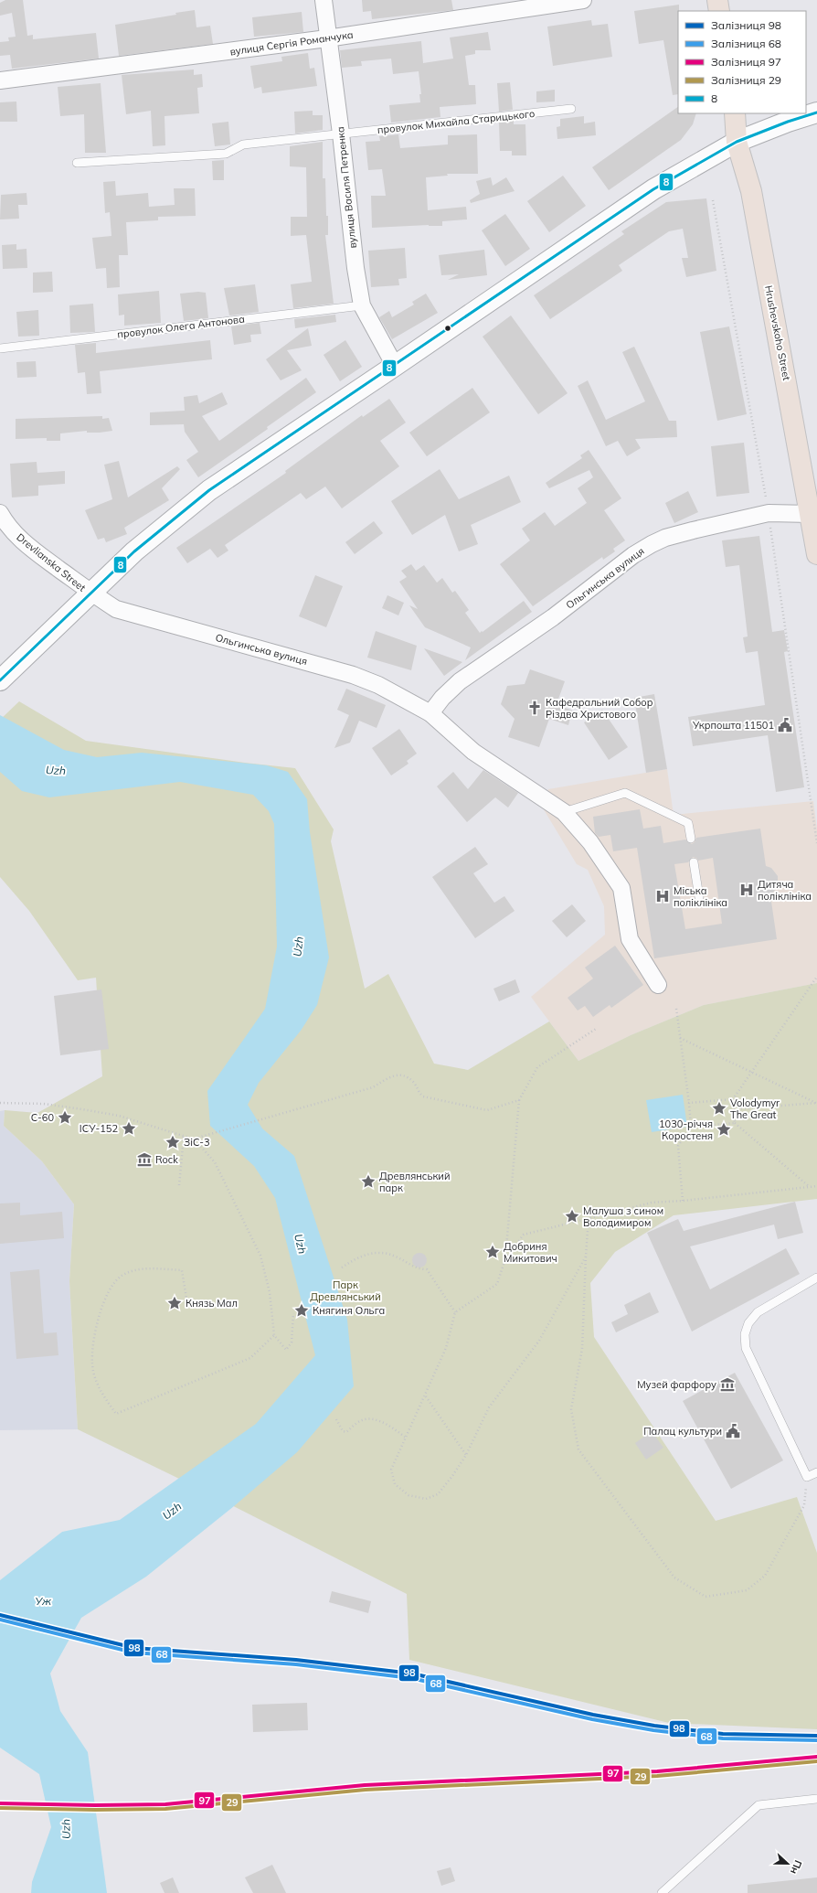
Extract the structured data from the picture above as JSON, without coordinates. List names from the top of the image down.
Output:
{
  "streets": {
    "highway": ["Hrushevskoho Street"],
    "street": [
      "вулиця Сергія Романчука",
      "вулиця Василя Петренка",
      "Drevlianska Street",
      "Ольгинська вулиця"
    ],
    "lane": ["провулок Михайла Старицького", "провулок Олега Антонова"]
  },
  "crossings": [
    ["вулиця Сергія Романчука", "вулиця Василя Петренка"],
    ["провулок Михайла Старицького", "вулиця Василя Петренка"],
    ["вулиця Василя Петренка", "провулок Олега Антонова"],
    ["Hrushevskoho Street", "Ольгинська вулиця"],
    ["Drevlianska Street", "Ольгинська вулиця"]
  ],
  "water": ["Uzh", "Уж"],
  "parks": ["Парк Древлянський"],
  "places": {
    "church": ["Кафедральний Собор Різдва Христового"],
    "public building": ["Укрпошта 11501", "Палац культури"],
    "hospital": ["Дитяча поліклініка", "Міська поліклініка"],
    "place": [
      "Volodymyr The Great",
      "С-60",
      "ІСУ-152",
      "1030-річчя Коростеня",
      "ЗіС-3",
      "Древлянський парк",
      "Малуша з сином Володимиром",
      "Добриня Микитович",
      "Князь Мал",
      "Княгиня Ольга"
    ],
    "museum": ["Rock", "Музей фарфору"]
  },
  "lines": [
    "transit line 8",
    "rail line 98",
    "rail line 68",
    "rail line 97",
    "rail line 29"
  ],
  "legend": [
    "Залізниця 98",
    "Залізниця 68",
    "Залізниця 97",
    "Залізниця 29",
    "8"
  ],
  "north": "right"
}
